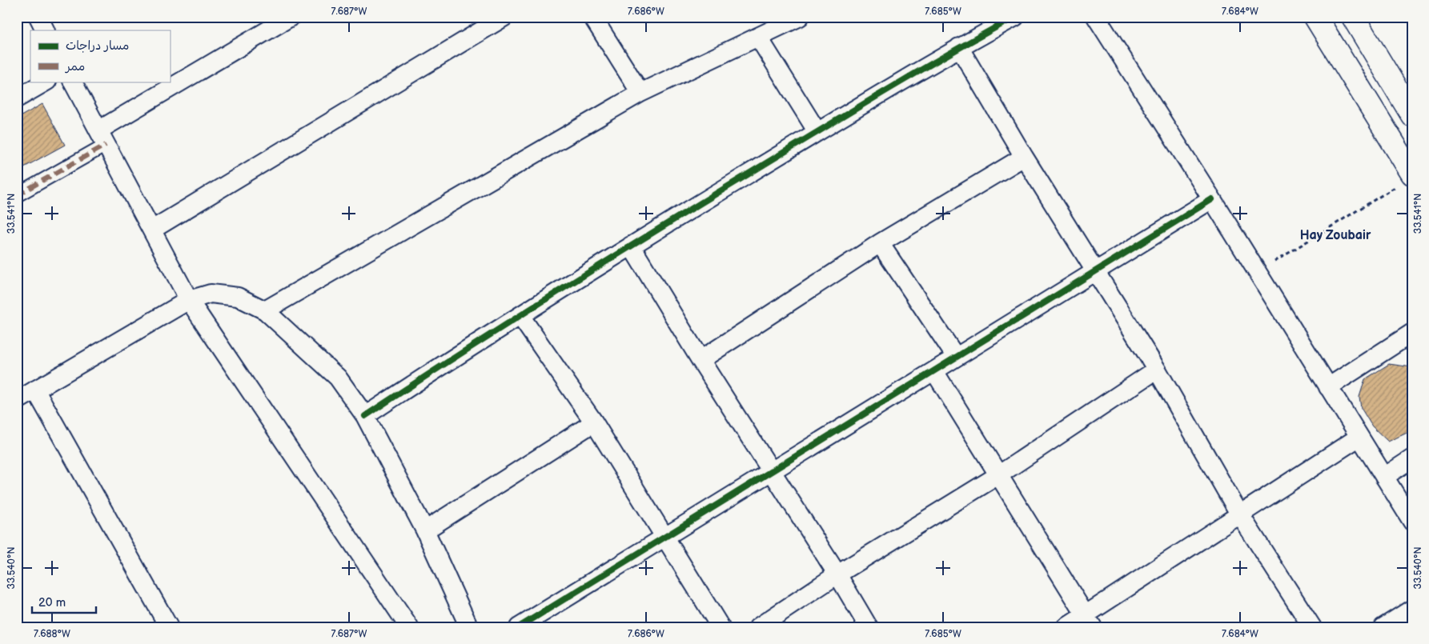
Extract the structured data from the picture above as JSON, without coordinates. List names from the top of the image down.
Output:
{
  "districts": ["Hay Zoubair"],
  "legend": ["مسار دراجات", "ممر"],
  "scale_bar": "20 m",
  "coordinates": [
    "7.687°W",
    "7.686°W",
    "7.685°W",
    "7.684°W",
    "33.541°N",
    "33.540°N",
    "7.688°W"
  ]
}
